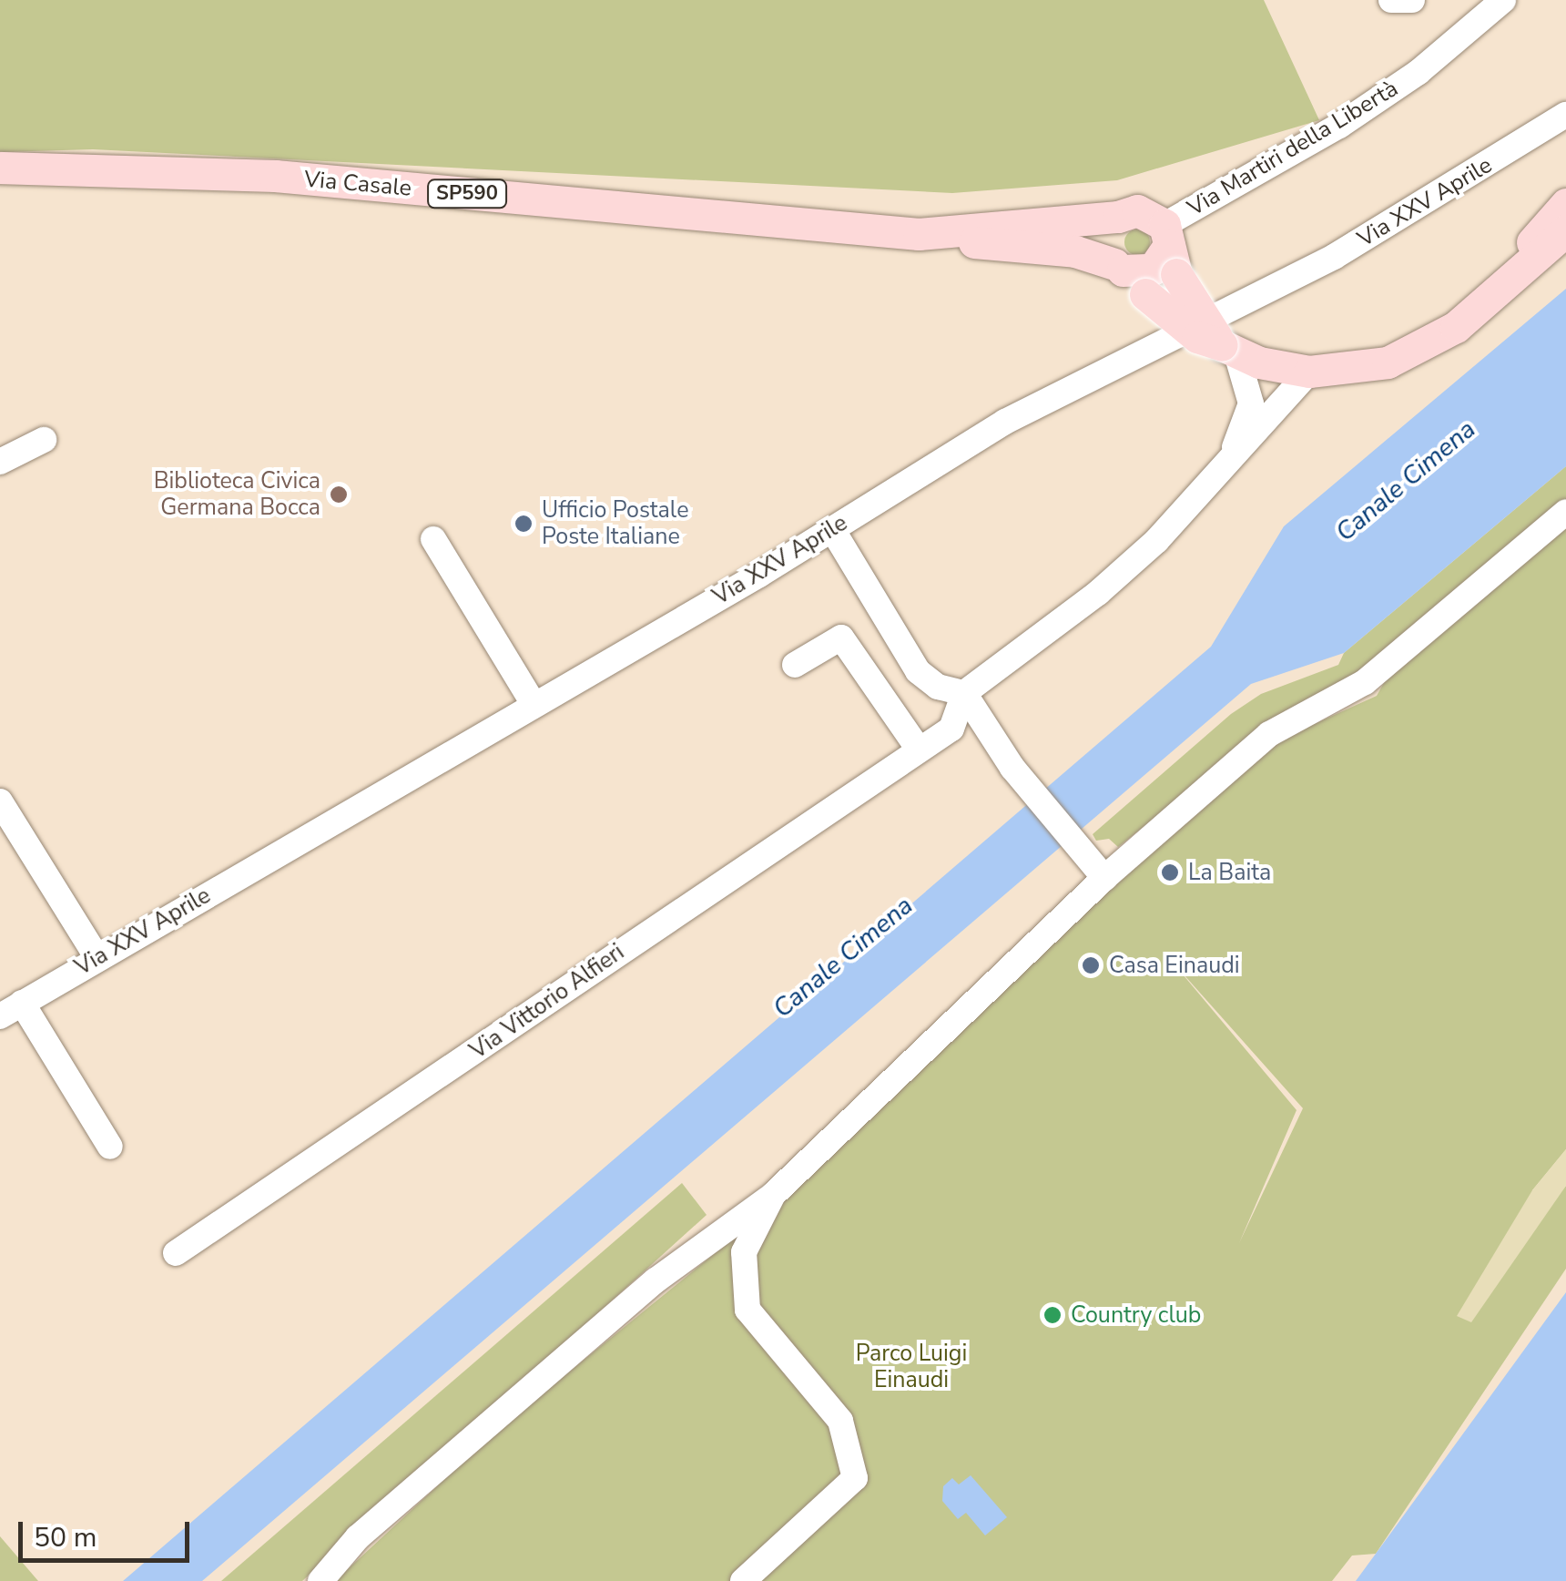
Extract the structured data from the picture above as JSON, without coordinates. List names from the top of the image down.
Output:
{
  "streets": {
    "main road": ["Via Casale", "SP590"],
    "street": ["Via Martiri della Libertà", "Via XXV Aprile", "Via Vittorio Alfieri"]
  },
  "crossings": [
    ["Via Martiri della Libertà", "SP590"],
    ["Via Casale", "SP590"]
  ],
  "water": ["Canale Cimena"],
  "parks": ["Parco Luigi Einaudi"],
  "places": [
    "Biblioteca Civica Germana Bocca",
    "Ufficio Postale Poste Italiane",
    "La Baita",
    "Casa Einaudi",
    "Country club"
  ],
  "scale_bar": "50 m"
}
